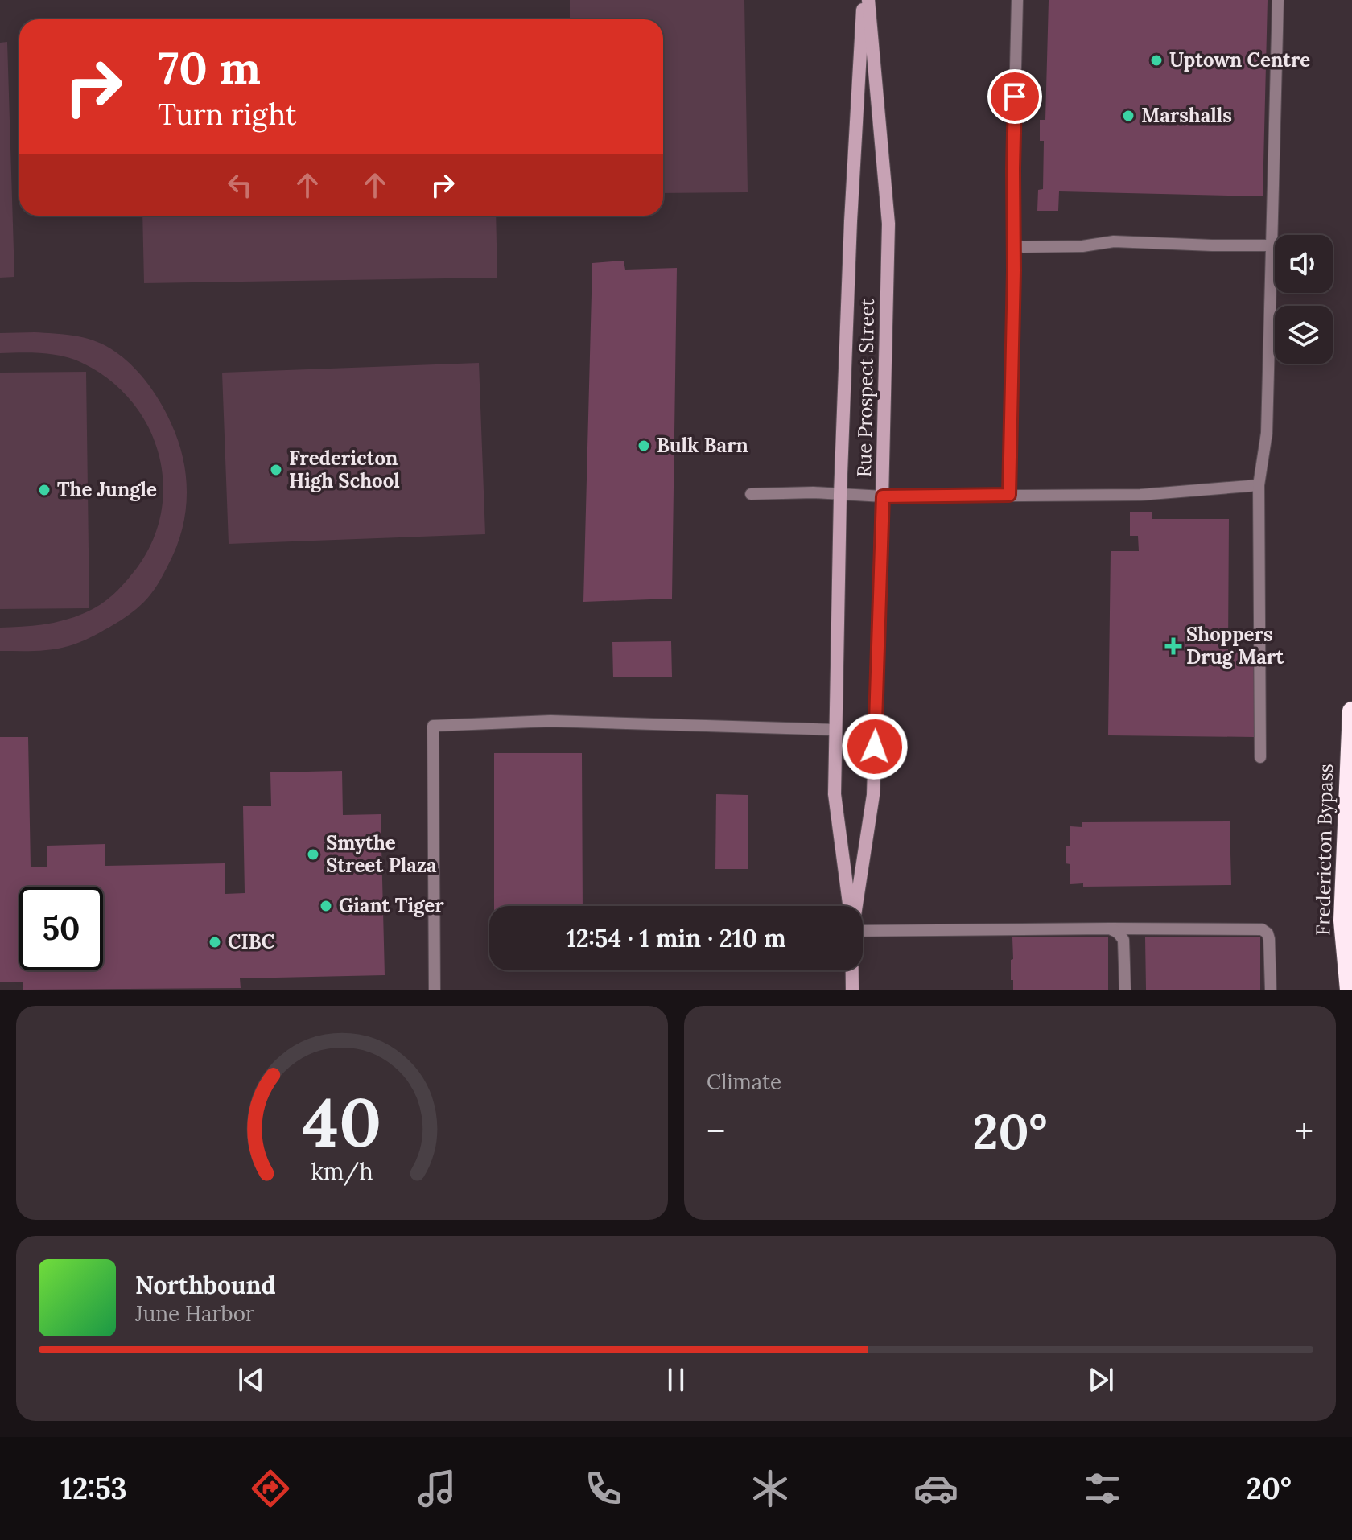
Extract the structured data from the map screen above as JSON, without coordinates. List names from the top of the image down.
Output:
{
  "streets": {
    "highway": ["Fredericton Bypass"],
    "main road": ["Rue Prospect Street"]
  },
  "places": {
    "other": [
      "Uptown Centre",
      "Marshalls",
      "Bulk Barn",
      "Fredericton High School",
      "The Jungle",
      "Smythe Street Plaza",
      "Giant Tiger",
      "CIBC"
    ],
    "health": ["Shoppers Drug Mart"]
  },
  "page": {
    "turn": ["70 m", "Turn right"],
    "limit": "50",
    "trip": "12:54 · 1 min · 210 m",
    "tile": "Climate",
    "heat": ["−", "20°", "+"],
    "song": ["Northbound", "June Harbor"],
    "tabs": ["12:53", "20°"],
    "gauge": ["40", "km/h"]
  }
}
